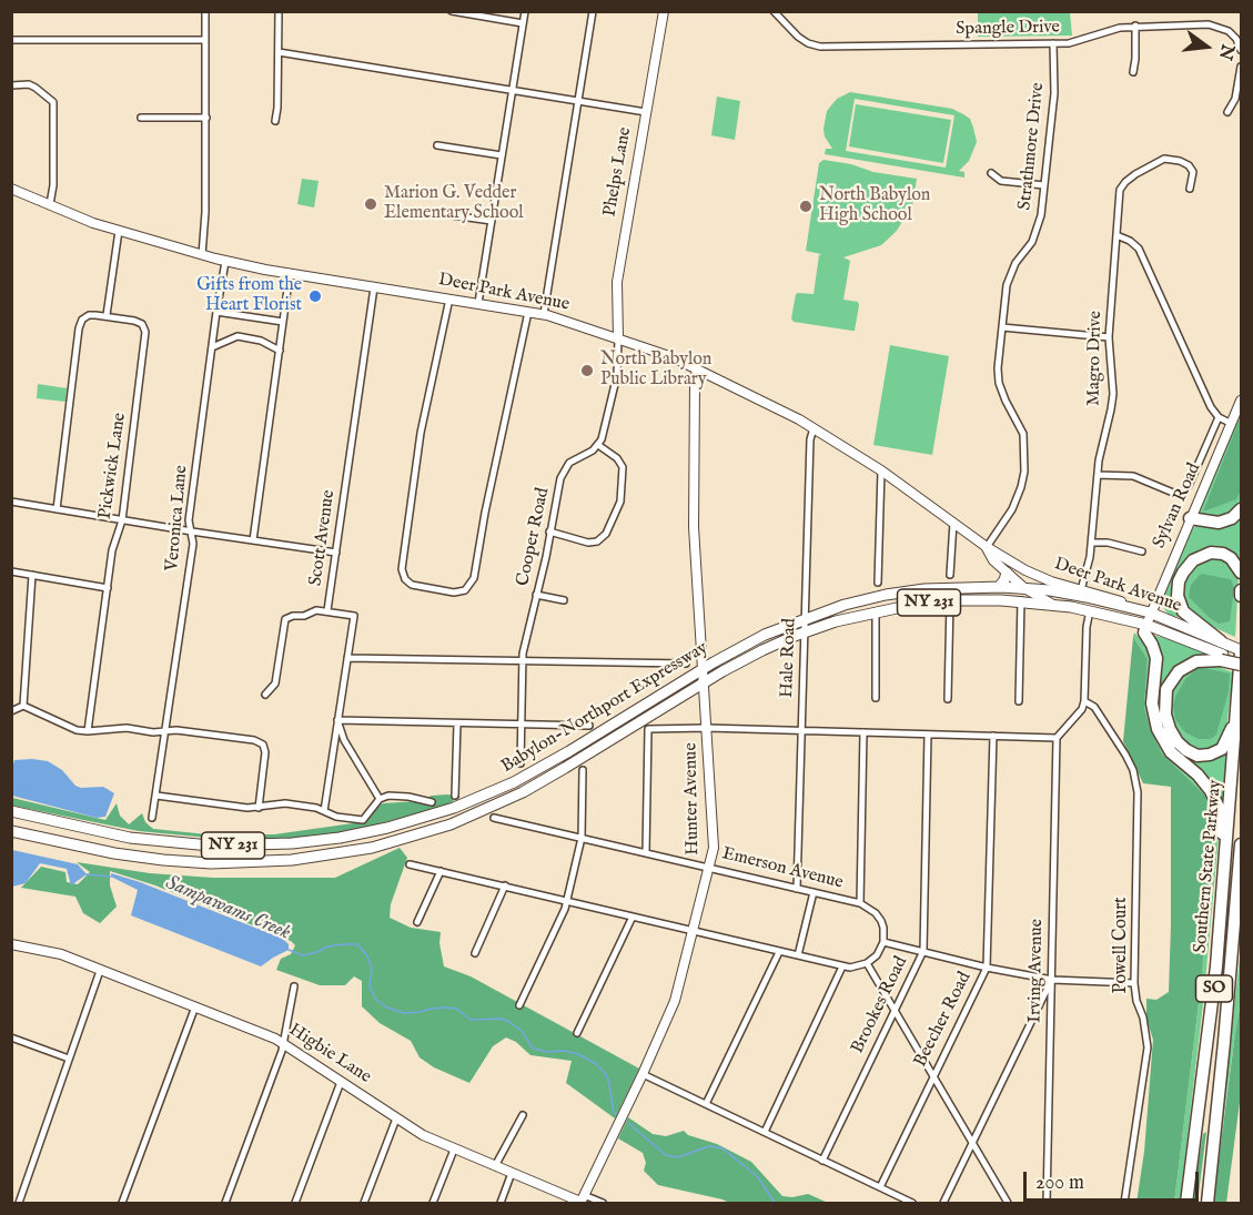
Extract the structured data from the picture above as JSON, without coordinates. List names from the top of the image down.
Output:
{
  "streets": {
    "highway": ["Southern State Parkway", "SO"],
    "main road": ["Deer Park Avenue", "NY 231", "Babylon-Northport Expressway"],
    "street": [
      "Spangle Drive",
      "Strathmore Drive",
      "Phelps Lane",
      "Magro Drive",
      "Pickwick Lane",
      "Sylvan Road",
      "Veronica Lane",
      "Cooper Road",
      "Scott Avenue",
      "Hale Road",
      "Hunter Avenue",
      "Emerson Avenue",
      "Powell Court",
      "Irving Avenue",
      "Brookes Road",
      "Beecher Road",
      "Higbie Lane"
    ]
  },
  "crossings": [
    ["Spangle Drive", "Strathmore Drive"],
    ["Strathmore Drive", "Deer Park Avenue"],
    ["Phelps Lane", "Deer Park Avenue"],
    ["Deer Park Avenue", "Magro Drive"],
    ["Deer Park Avenue", "Sylvan Road"],
    ["Deer Park Avenue", "Veronica Lane"],
    ["Deer Park Avenue", "Scott Avenue"],
    ["Deer Park Avenue", "Hale Road"],
    ["Deer Park Avenue", "Babylon-Northport Expressway"],
    ["Deer Park Avenue", "Hunter Avenue"],
    ["Deer Park Avenue", "Southern State Parkway"],
    ["Hale Road", "Babylon-Northport Expressway"],
    ["Hale Road", "Emerson Avenue"],
    ["Babylon-Northport Expressway", "Hunter Avenue"],
    ["Hunter Avenue", "Emerson Avenue"],
    ["Hunter Avenue", "Higbie Lane"]
  ],
  "water": ["Sampawams Creek"],
  "places": [
    "Marion G. Vedder Elementary School",
    "North Babylon High School",
    "Gifts from the Heart Florist",
    "North Babylon Public Library"
  ],
  "scale_bar": "200 m",
  "north": "right"
}
